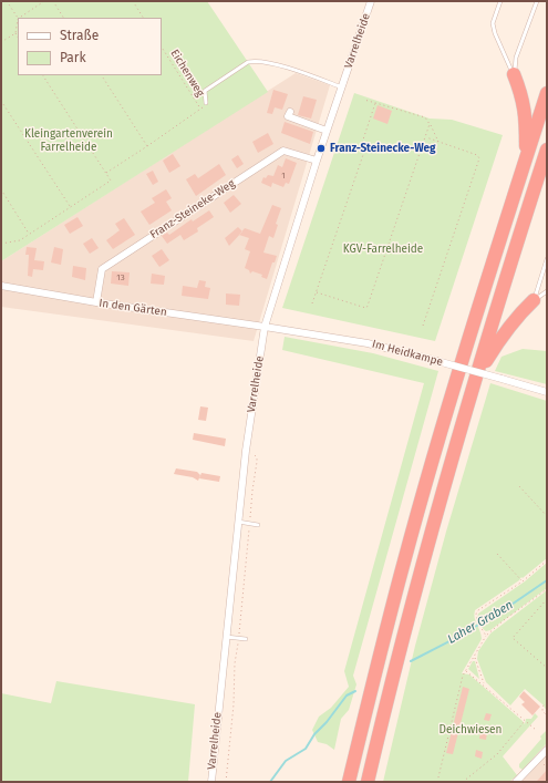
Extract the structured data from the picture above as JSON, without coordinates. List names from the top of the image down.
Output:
{
  "streets": {
    "street": [
      "Varrelheide",
      "Franz-Steineke-Weg",
      "In den Gärten",
      "Im Heidkampe"
    ],
    "path": ["Eichenweg"]
  },
  "crossings": [
    ["Varrelheide", "Franz-Steineke-Weg"],
    ["Varrelheide", "In den Gärten"],
    ["Varrelheide", "Im Heidkampe"],
    ["Franz-Steineke-Weg", "In den Gärten"],
    ["In den Gärten", "Im Heidkampe"]
  ],
  "water": ["Laher Graben"],
  "parks": ["Kleingartenverein Farrelheide", "KGV-Farrelheide", "Deichwiesen"],
  "places": ["Franz-Steinecke-Weg"],
  "house_numbers": ["1", "13"],
  "legend": ["Straße", "Park"]
}
